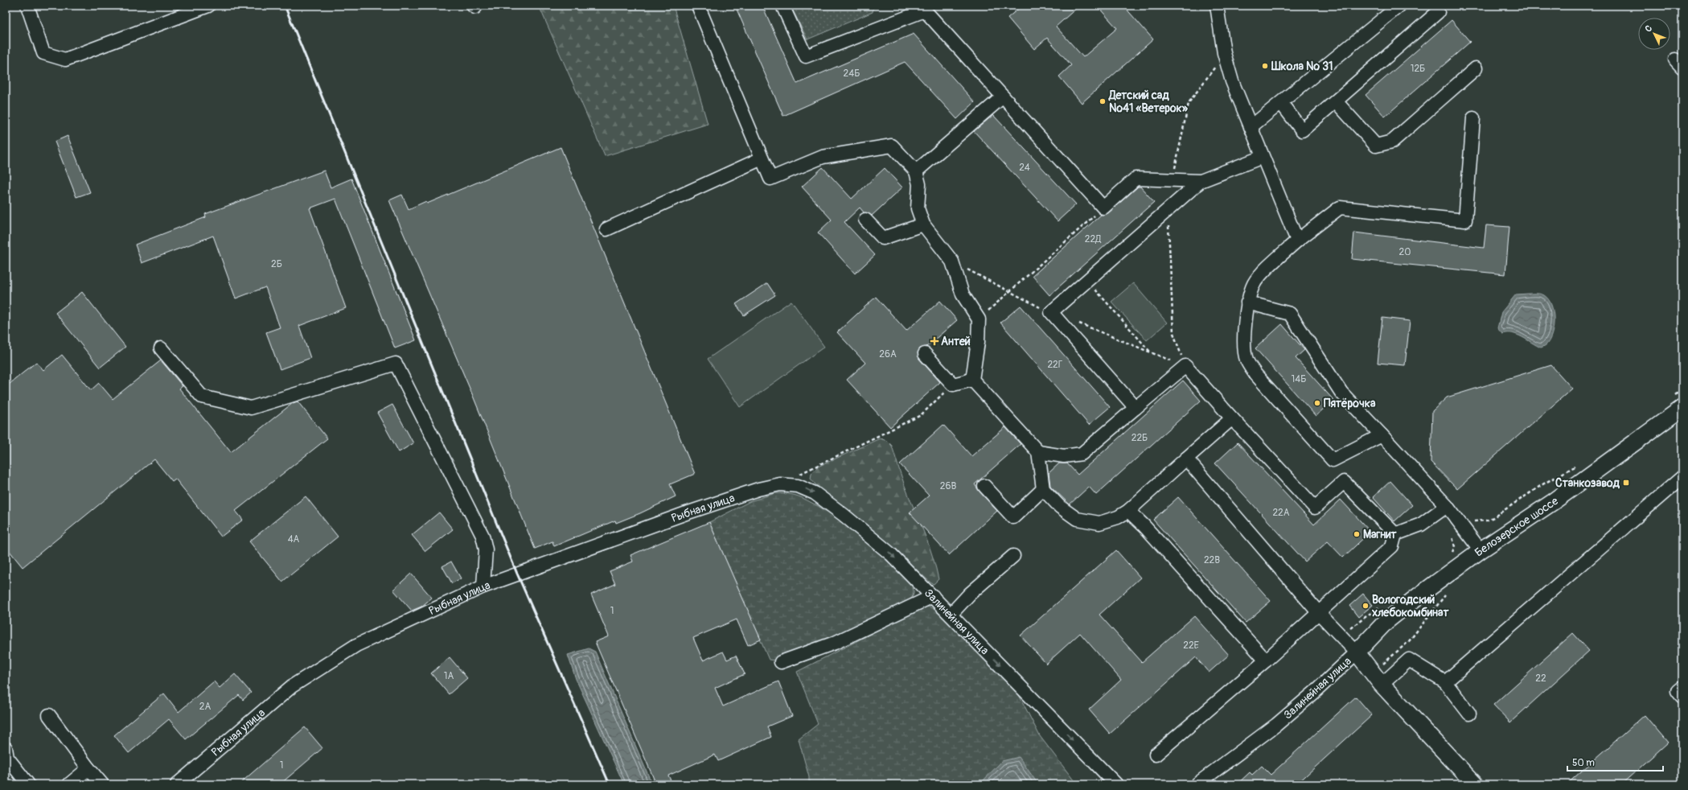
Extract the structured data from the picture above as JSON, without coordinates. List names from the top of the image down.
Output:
{
  "streets": {
    "main road": ["Белозерское шоссе", "Залинейная улица"],
    "street": ["Рыбная улица"]
  },
  "crossings": [
    ["Рыбная улица", "Залинейная улица"],
    ["Белозерское шоссе", "Залинейная улица"]
  ],
  "one_way": ["Залинейная улица"],
  "places": {
    "other": [
      "Школа № 31",
      "Детский сад №41 «Ветерок»",
      "Пятёрочка",
      "Магнит",
      "Вологодский хлебокомбинат"
    ],
    "health": ["Антей"],
    "transit": ["Станкозавод"]
  },
  "house_numbers": [
    "12Б",
    "24Б",
    "24",
    "22Д",
    "20",
    "2Б",
    "26А",
    "22Г",
    "14Б",
    "22Б",
    "26В",
    "22А",
    "4А",
    "22В",
    "1",
    "22Е",
    "1А",
    "22",
    "2А",
    "1"
  ],
  "scale_bar": "50 m",
  "north": "top left"
}
